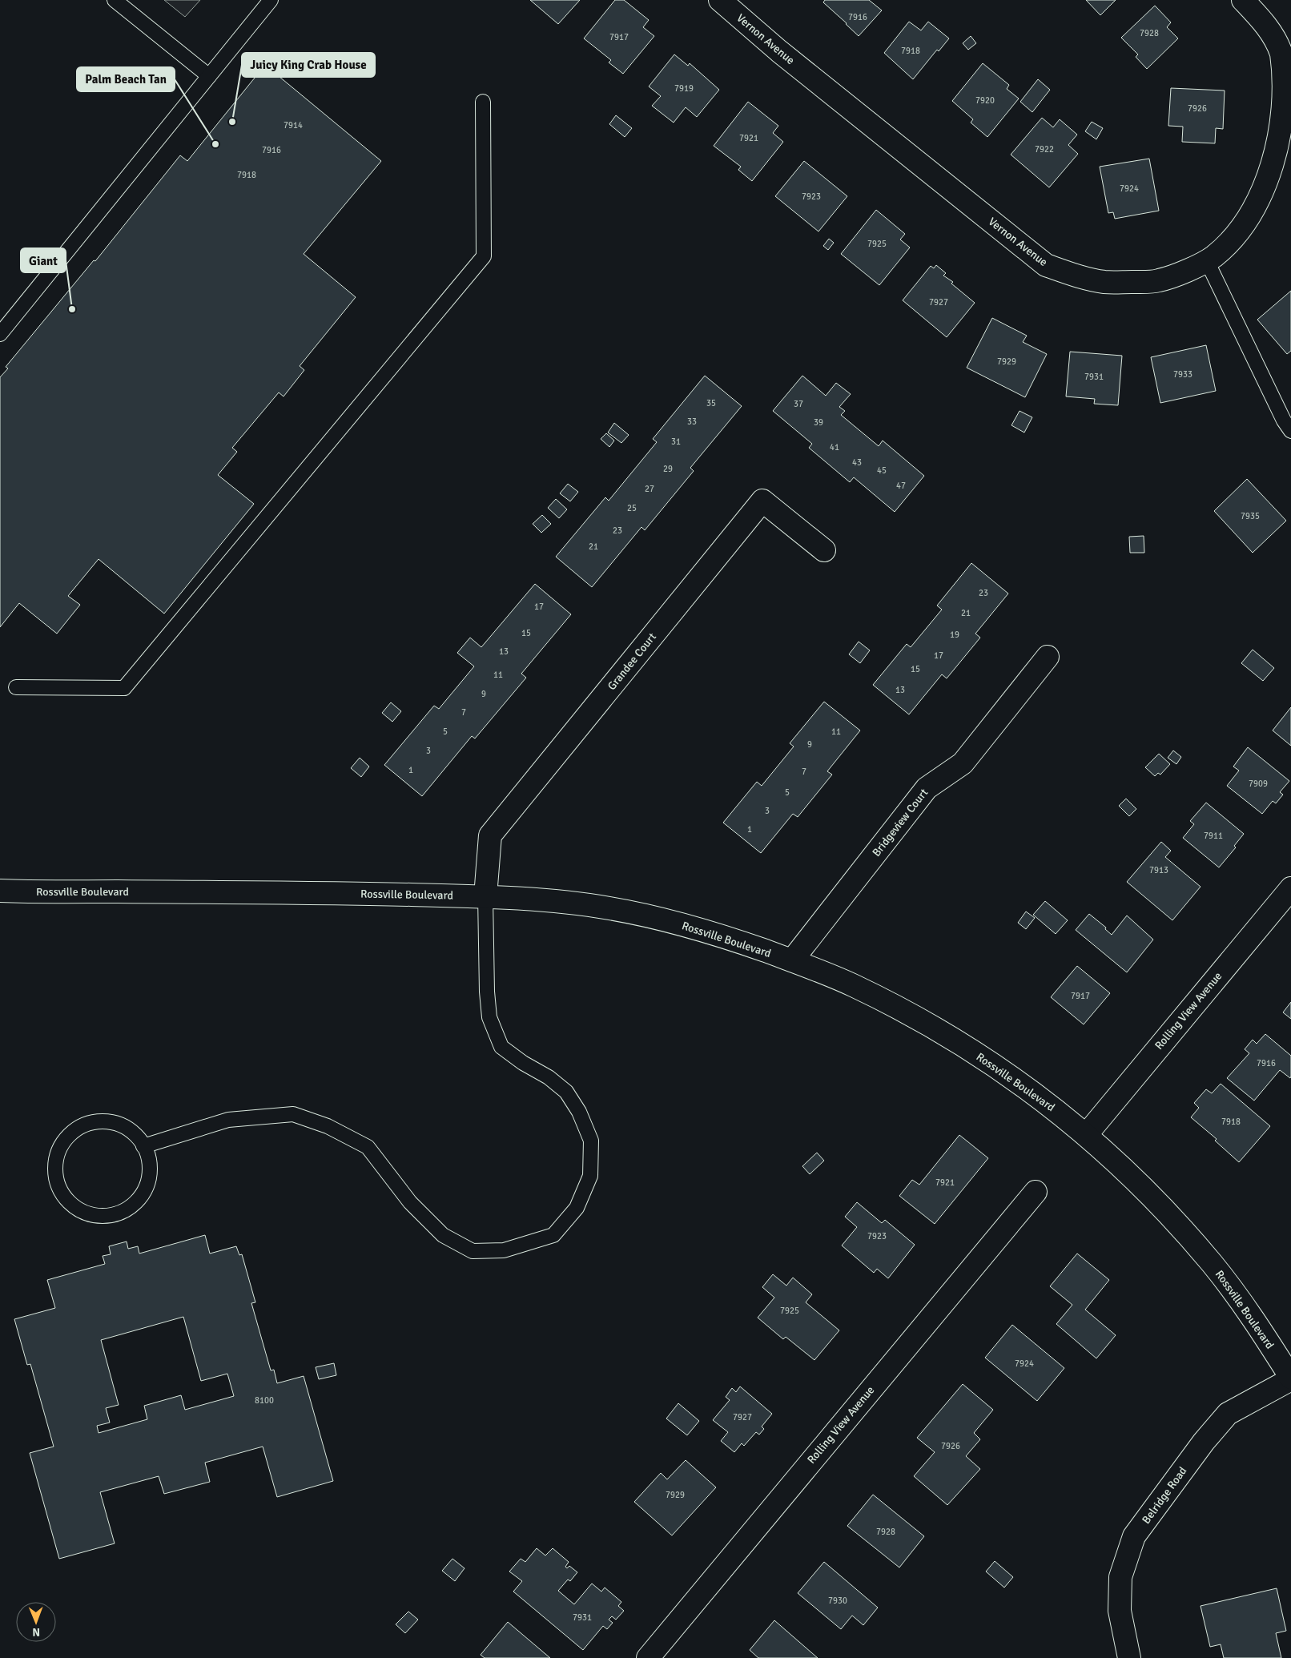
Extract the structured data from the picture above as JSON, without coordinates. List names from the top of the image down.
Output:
{
  "streets": {
    "street": [
      "Vernon Avenue",
      "Grandee Court",
      "Bridgeview Court",
      "Rossville Boulevard",
      "Rolling View Avenue",
      "Belridge Road"
    ]
  },
  "crossings": [
    ["Grandee Court", "Rossville Boulevard"],
    ["Bridgeview Court", "Rossville Boulevard"],
    ["Rossville Boulevard", "Rolling View Avenue"],
    ["Rossville Boulevard", "Belridge Road"]
  ],
  "places": ["Juicy King Crab House", "Palm Beach Tan", "Giant"],
  "house_numbers": [
    "7916",
    "7928",
    "7917",
    "7918",
    "7919",
    "7920",
    "7926",
    "7914",
    "7921",
    "7922",
    "7916",
    "7918",
    "7924",
    "7923",
    "7925",
    "7927",
    "7929",
    "7933",
    "7931",
    "35",
    "37",
    "33",
    "39",
    "31",
    "41",
    "43",
    "29",
    "45",
    "47",
    "27",
    "25",
    "7935",
    "23",
    "21",
    "23",
    "17",
    "21",
    "15",
    "19",
    "13",
    "17",
    "15",
    "11",
    "13",
    "9",
    "7",
    "5",
    "11",
    "9",
    "3",
    "1",
    "7",
    "7909",
    "5",
    "3",
    "1",
    "7911",
    "7913",
    "7917",
    "7916",
    "7918",
    "7921",
    "7923",
    "7925",
    "7924",
    "8100",
    "7927",
    "7926",
    "7929",
    "7928",
    "7930",
    "7931"
  ],
  "north": "bottom"
}
